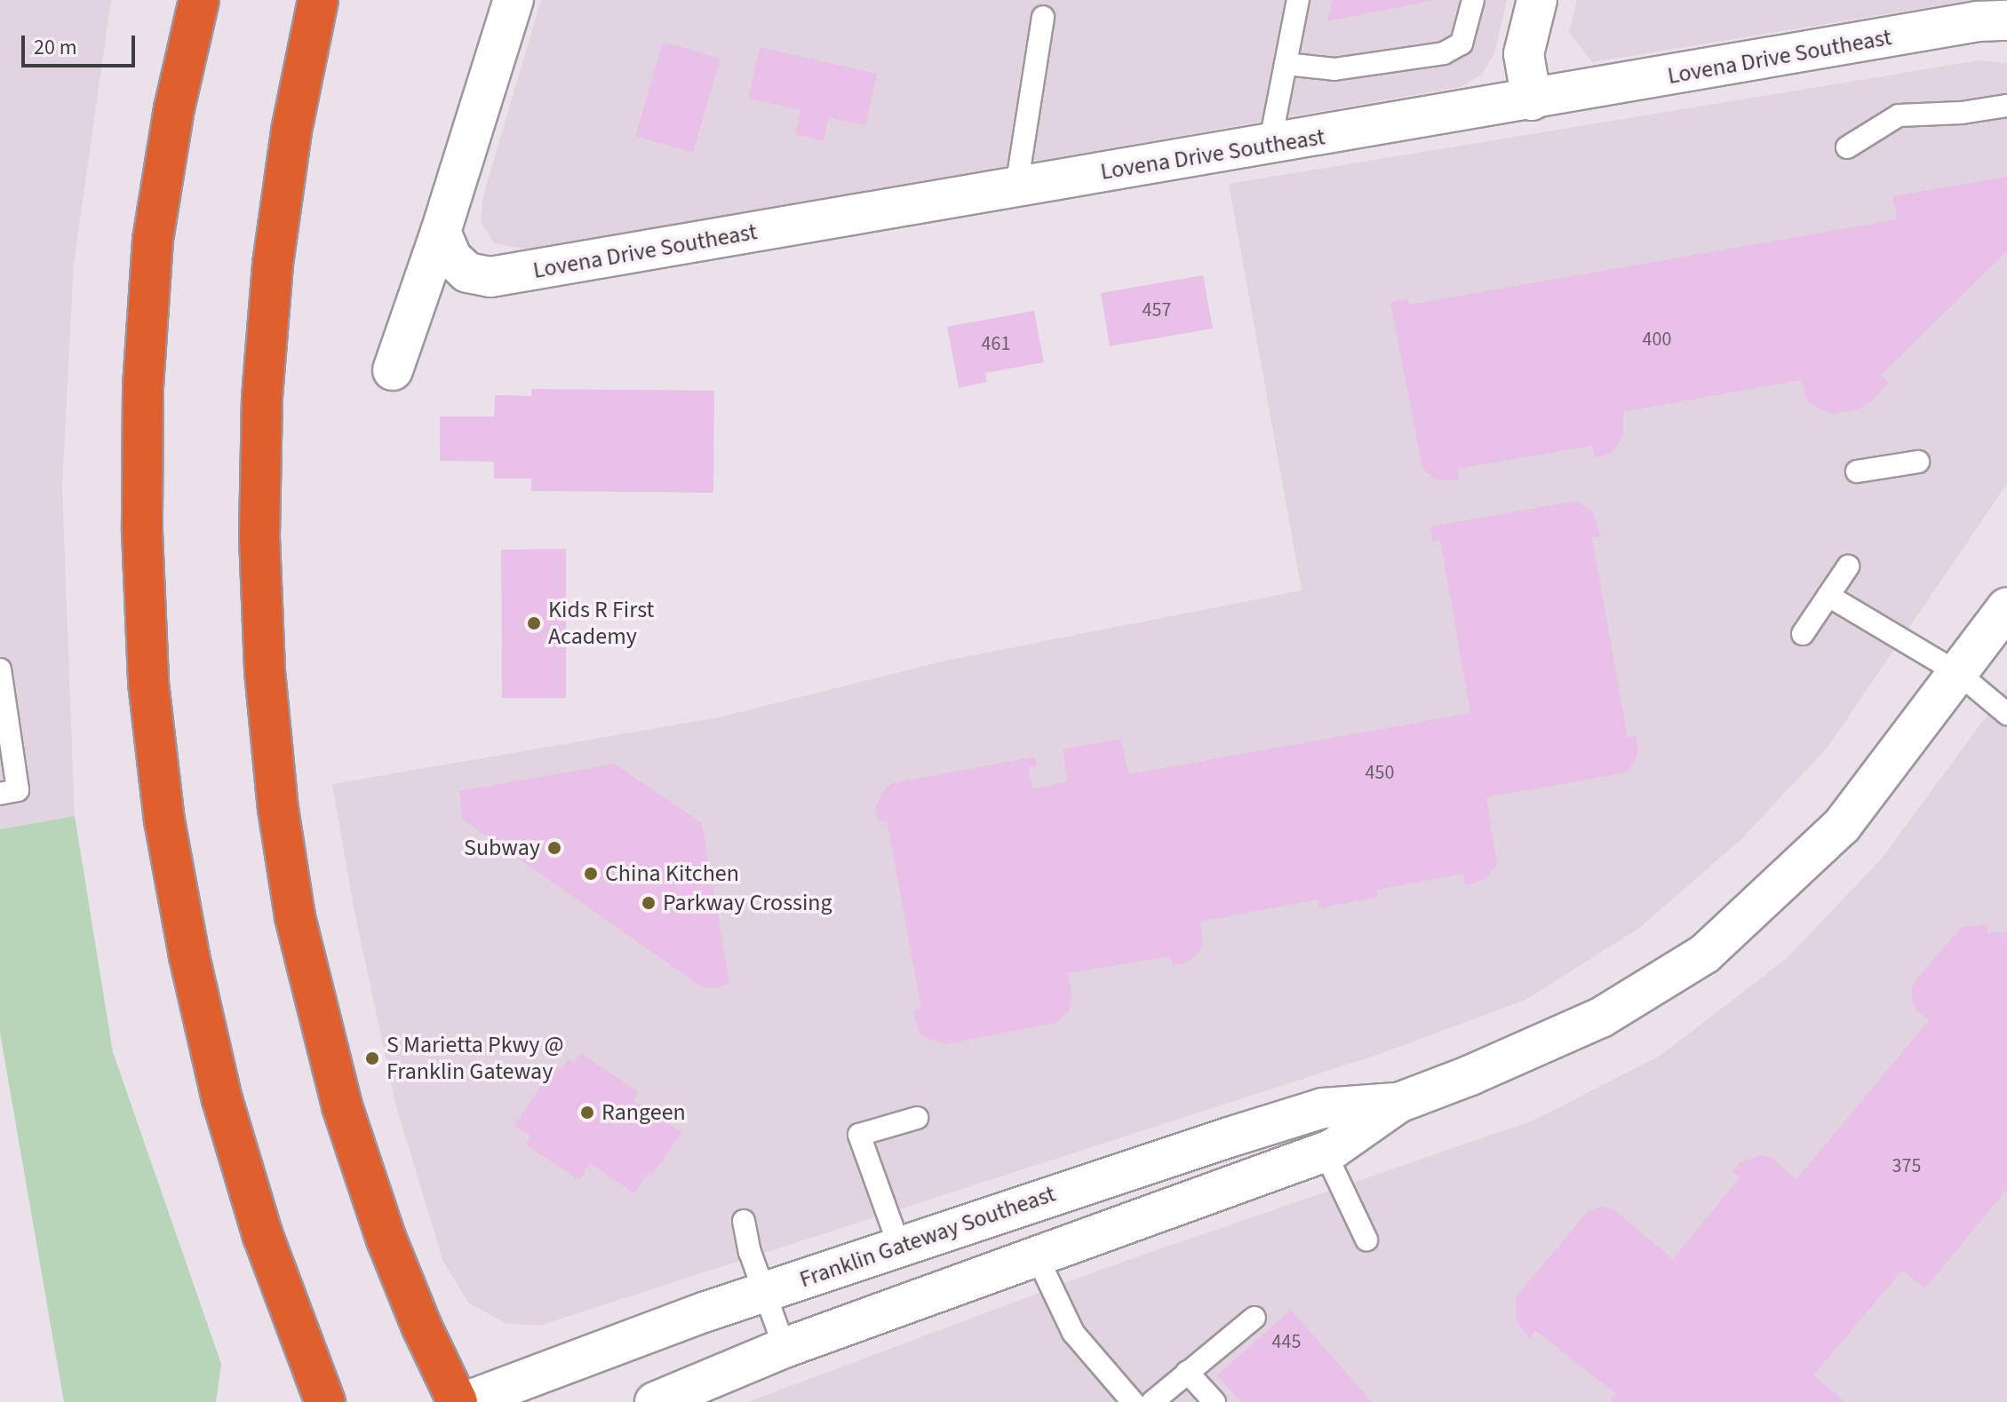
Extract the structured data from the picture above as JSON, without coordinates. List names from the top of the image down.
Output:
{
  "streets": {
    "street": ["Lovena Drive Southeast", "Franklin Gateway Southeast"]
  },
  "places": [
    "Kids R First Academy",
    "Subway",
    "China Kitchen",
    "Parkway Crossing",
    "S Marietta Pkwy @ Franklin Gateway",
    "Rangeen"
  ],
  "house_numbers": [
    "457",
    "400",
    "461",
    "450",
    "375",
    "445"
  ],
  "scale_bar": "20 m"
}
